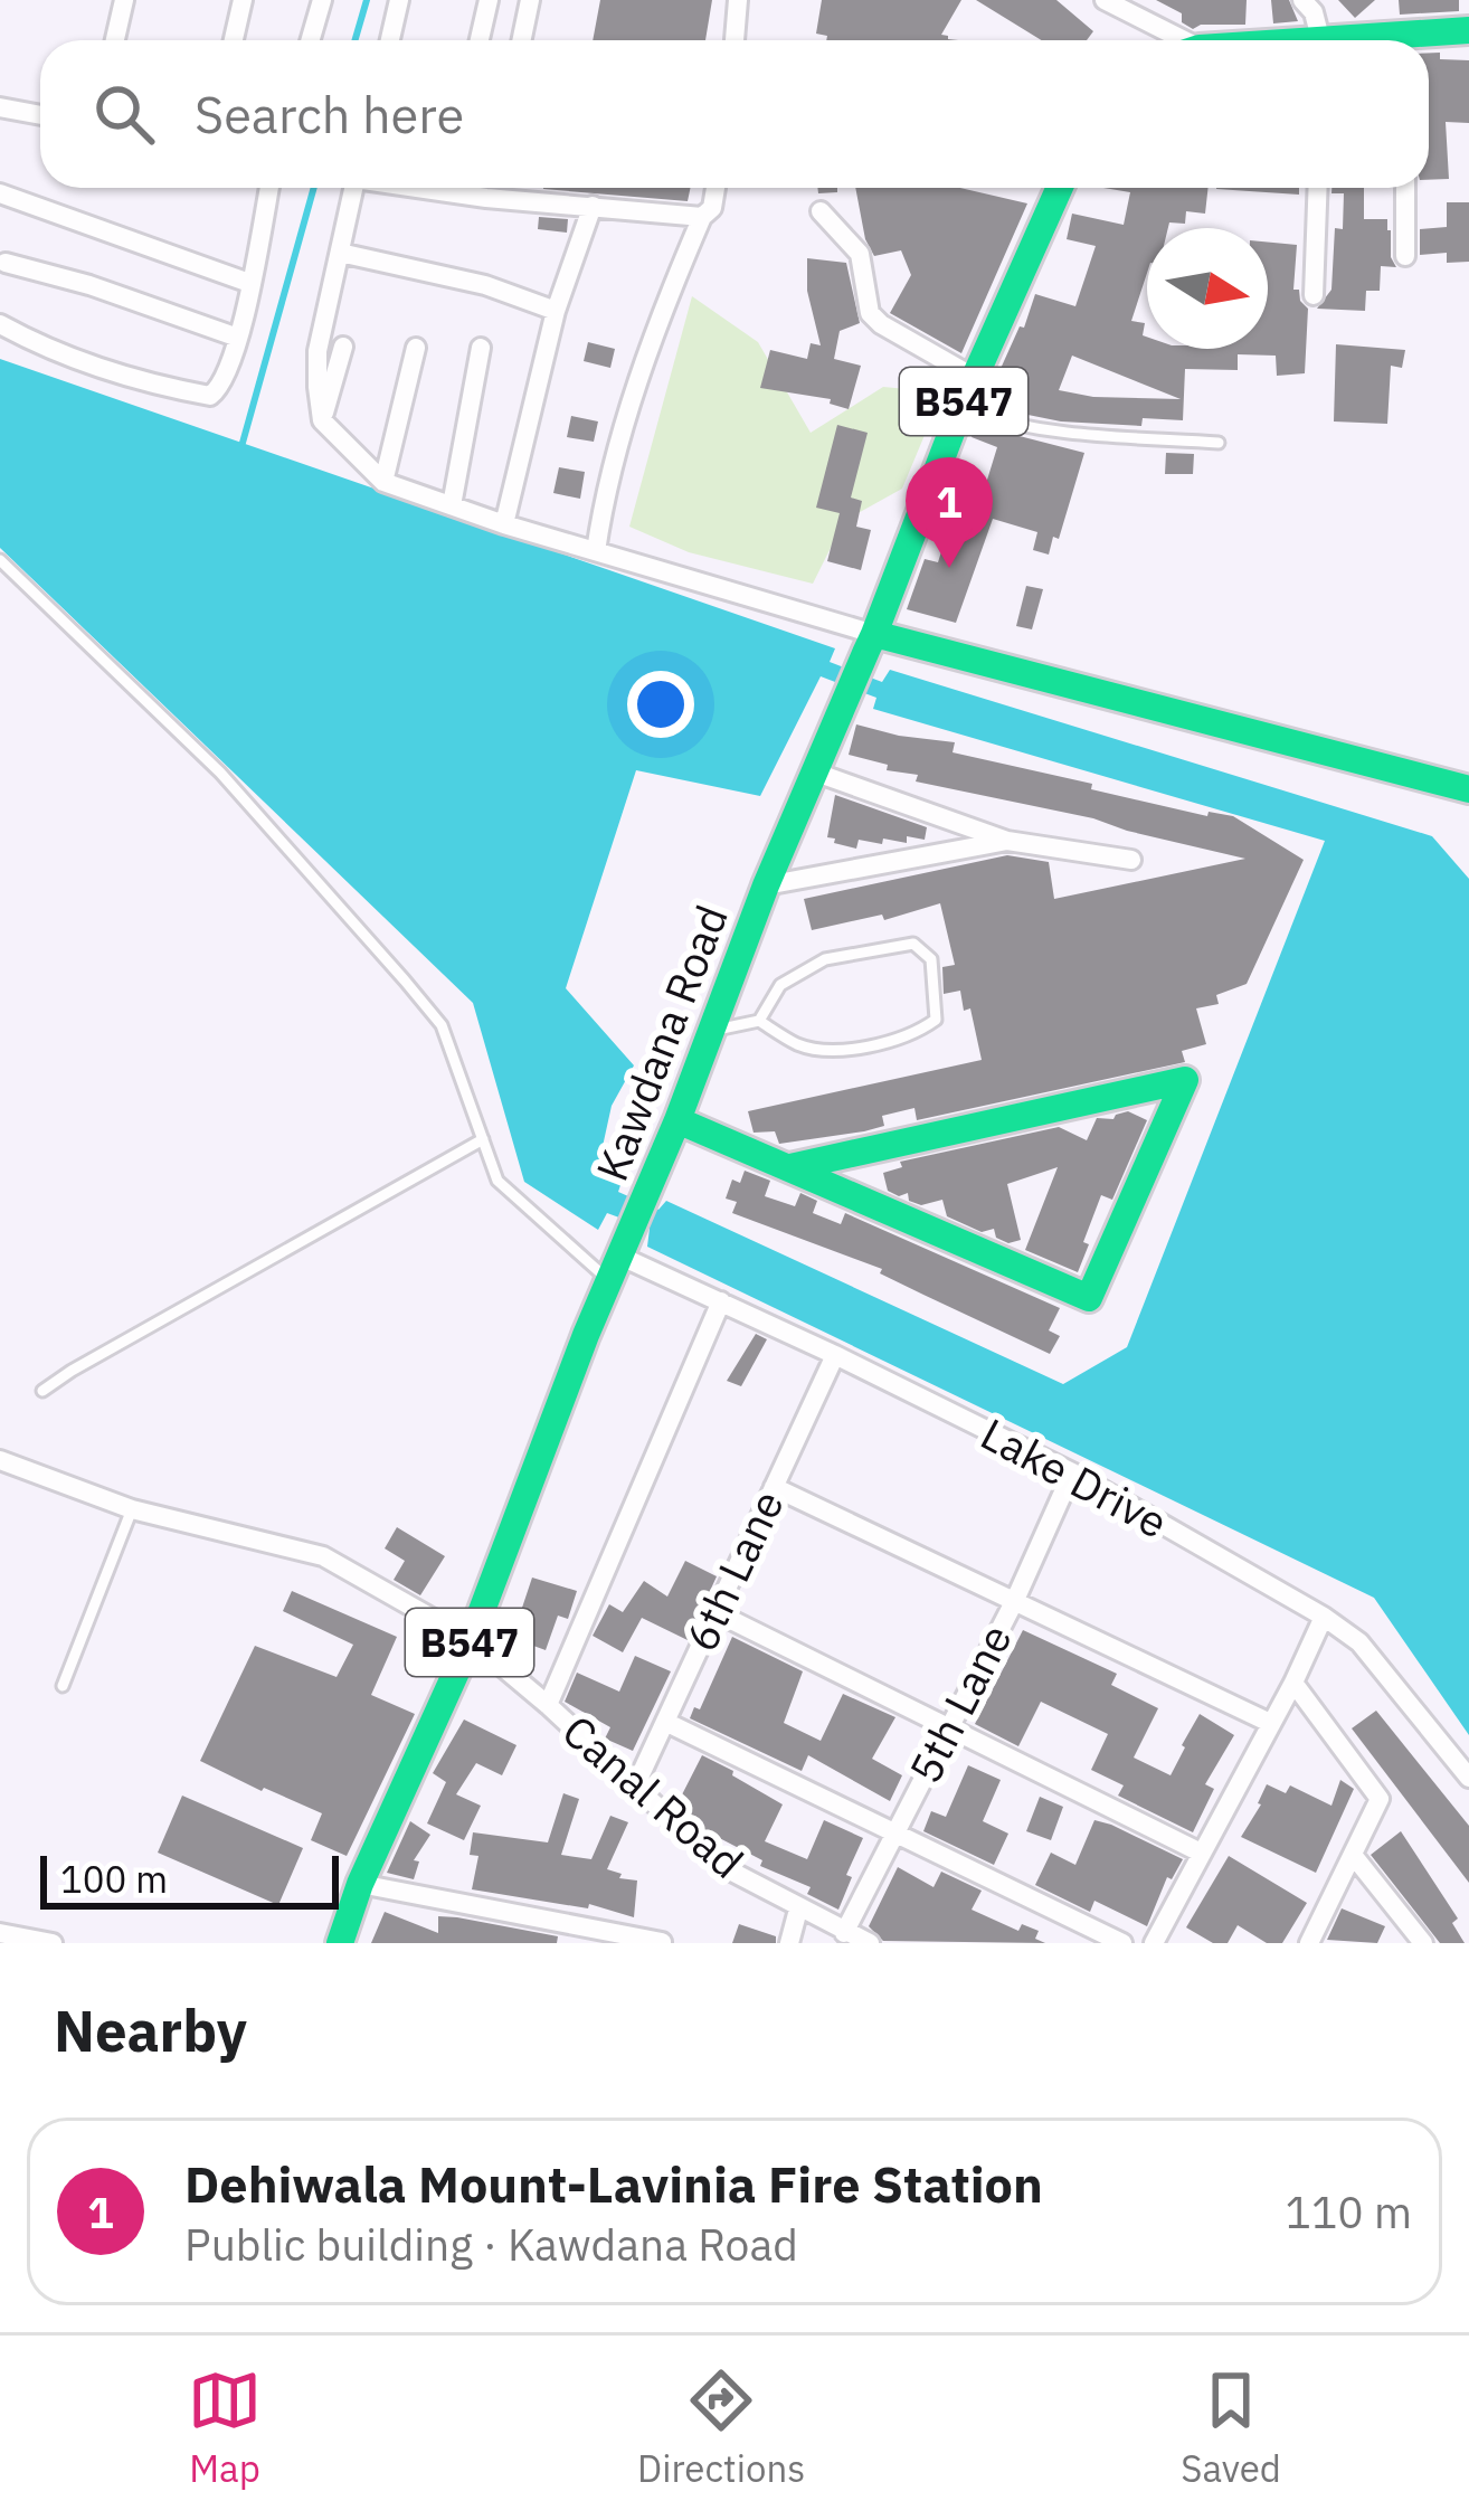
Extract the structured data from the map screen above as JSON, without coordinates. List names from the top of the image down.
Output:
{
  "streets": {
    "main road": ["B547", "Kawdana Road"],
    "street": [
      "Lake Drive",
      "6th Lane",
      "5th Lane",
      "Canal Road"
    ]
  },
  "crossings": [
    ["Kawdana Road", "Lake Drive"],
    ["Kawdana Road", "Canal Road"],
    ["Lake Drive", "6th Lane"],
    ["Lake Drive", "5th Lane"],
    ["6th Lane", "Canal Road"],
    ["5th Lane", "Canal Road"]
  ],
  "scale_bar": "100 m",
  "north": "right",
  "page": {
    "search": "Search here",
    "pins": "1",
    "scale": "100 m",
    "heading": "Nearby",
    "list": [
      {
        "mark": "1",
        "name": "Dehiwala Mount-Lavinia Fire Station",
        "note": "Public building · Kawdana Road",
        "value": "110 m"
      }
    ],
    "nav": ["Map", "Directions", "Saved"]
  }
}
